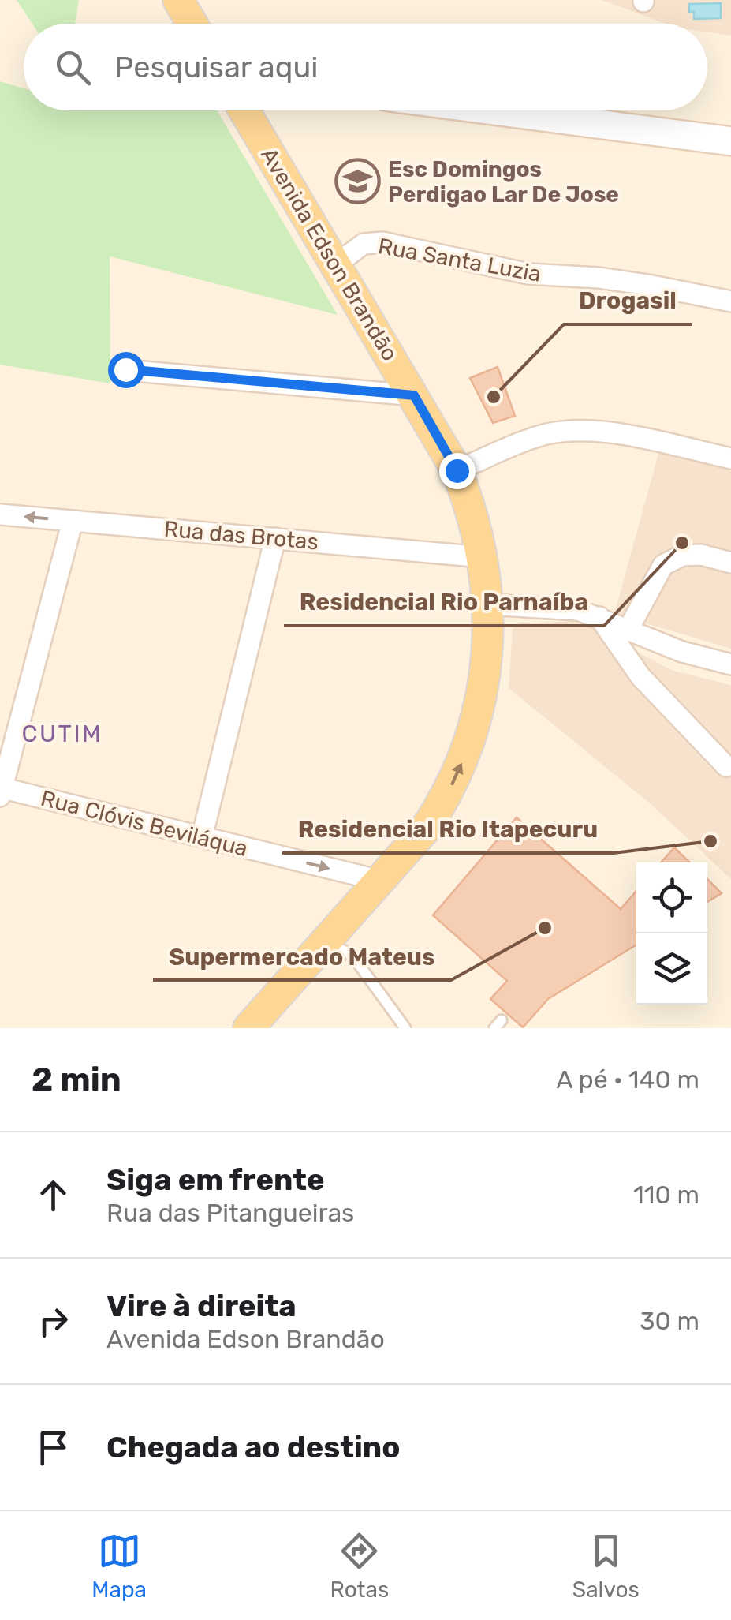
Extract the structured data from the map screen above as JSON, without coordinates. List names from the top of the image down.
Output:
{
  "streets": {
    "main road": ["Avenida Edson Brandão"],
    "street": ["Rua Santa Luzia", "Rua das Brotas", "Rua Clóvis Beviláqua"]
  },
  "crossings": [
    ["Avenida Edson Brandão", "Rua Santa Luzia"],
    ["Avenida Edson Brandão", "Rua das Brotas"],
    ["Avenida Edson Brandão", "Rua Clóvis Beviláqua"]
  ],
  "one_way": ["Rua Clóvis Beviláqua"],
  "districts": ["CUTIM"],
  "places": {
    "school or university": ["Esc Domingos Perdigao Lar De Jose"],
    "other": [
      "Drogasil",
      "Residencial Rio Parnaíba",
      "Residencial Rio Itapecuru",
      "Supermercado Mateus"
    ]
  },
  "page": {
    "search": "Pesquisar aqui",
    "heading": ["2 min", "A pé · 140 m"],
    "list": [
      ["Siga em frente", "Rua das Pitangueiras", "110 m"],
      ["Vire à direita", "Avenida Edson Brandão", "30 m"],
      "Chegada ao destino"
    ],
    "nav": ["Mapa", "Rotas", "Salvos"]
  }
}
